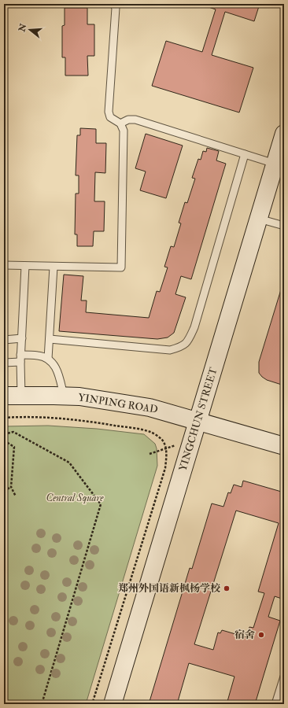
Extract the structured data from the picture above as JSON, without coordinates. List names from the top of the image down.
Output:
{
  "streets": {
    "street": ["YINPING ROAD", "YINGCHUN STREET"]
  },
  "crossings": [
    ["YINPING ROAD", "YINGCHUN STREET"]
  ],
  "parks": ["Central Square"],
  "places": ["郑州外国语新枫杨学校", "宿舍"],
  "north": "left"
}
